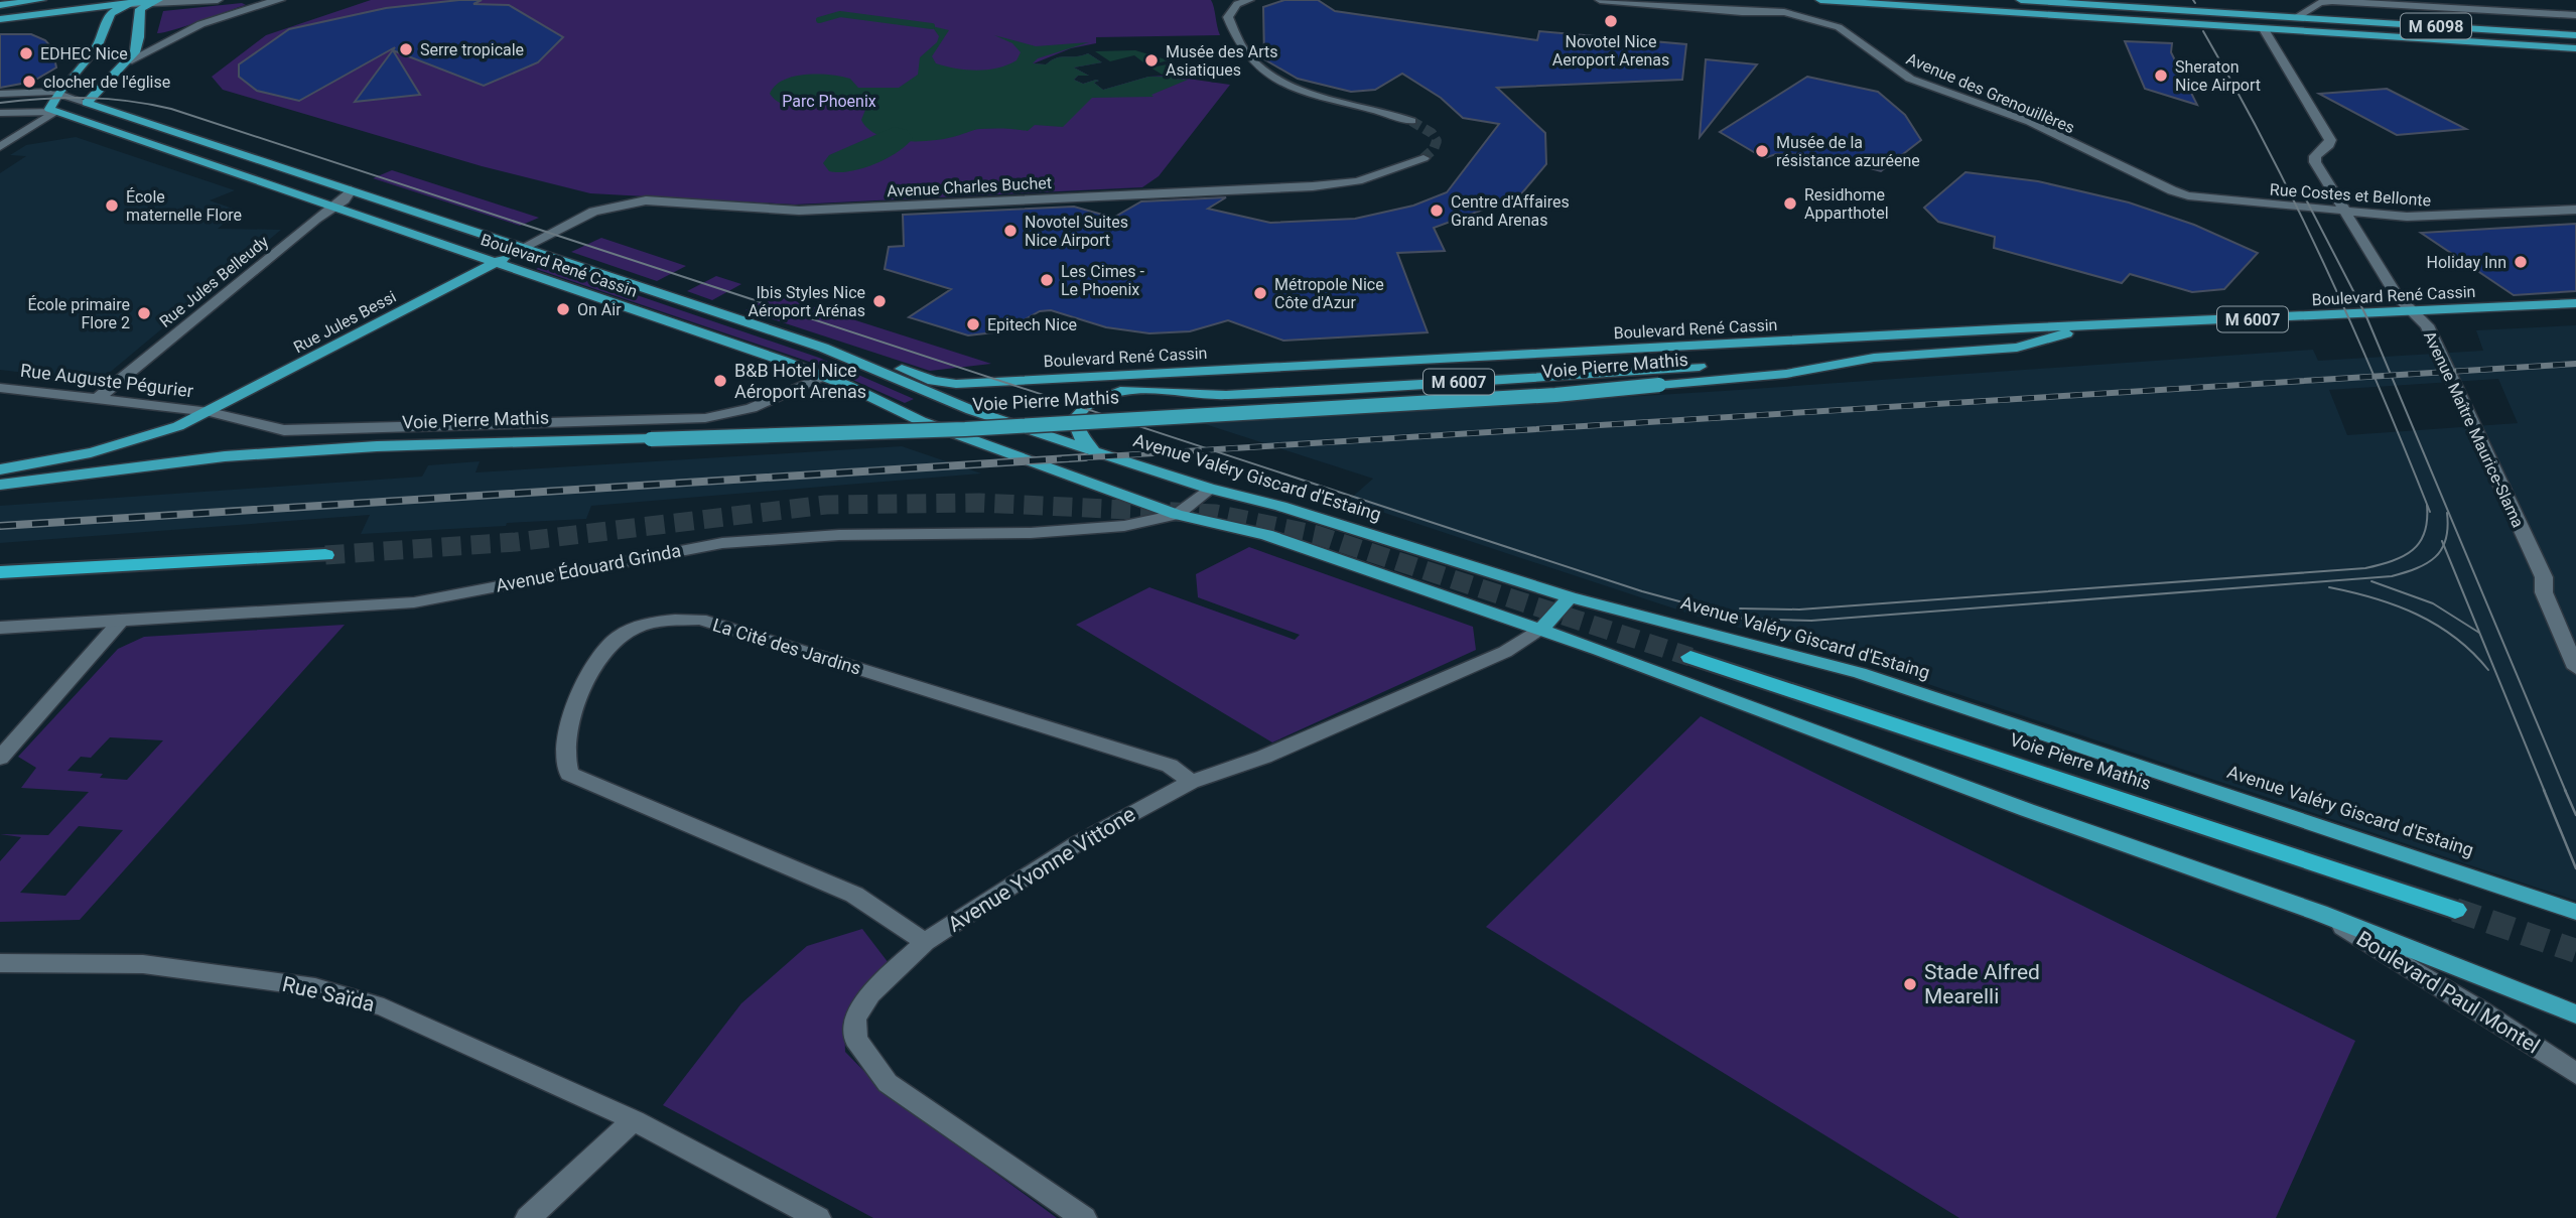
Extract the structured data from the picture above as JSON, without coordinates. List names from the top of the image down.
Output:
{
  "streets": {
    "highway": ["Voie Pierre Mathis"],
    "main road": [
      "M 6098",
      "Boulevard René Cassin",
      "M 6007",
      "Rue Jules Bessi",
      "Avenue Valéry Giscard d'Estaing"
    ],
    "street": [
      "Avenue des Grenouillères",
      "Avenue Charles Buchet",
      "Rue Costes et Bellonte",
      "Rue Jules Belleudy",
      "Rue Auguste Pégurier",
      "Avenue Maître Maurice-Slama",
      "Avenue Édouard Grinda",
      "La Cité des Jardins",
      "Avenue Yvonne Vittone",
      "Boulevard Paul Montel",
      "Rue Saïda"
    ]
  },
  "crossings": [
    ["M 6098", "Avenue Maître Maurice-Slama"],
    ["Avenue des Grenouillères", "Rue Costes et Bellonte"],
    ["Avenue Charles Buchet", "Boulevard René Cassin"],
    ["Avenue Charles Buchet", "Rue Jules Bessi"],
    ["Rue Costes et Bellonte", "Avenue Maître Maurice-Slama"],
    ["Boulevard René Cassin", "Rue Jules Belleudy"],
    ["Boulevard René Cassin", "M 6007"],
    ["Boulevard René Cassin", "Rue Jules Bessi"],
    ["Boulevard René Cassin", "Voie Pierre Mathis"],
    ["Boulevard René Cassin", "Rue Auguste Pégurier"],
    ["Boulevard René Cassin", "Avenue Maître Maurice-Slama"],
    ["Boulevard René Cassin", "Avenue Valéry Giscard d'Estaing"],
    ["Boulevard René Cassin", "Avenue Édouard Grinda"],
    ["Rue Jules Belleudy", "Rue Auguste Pégurier"],
    ["M 6007", "Avenue Valéry Giscard d'Estaing"],
    ["Rue Jules Bessi", "Rue Auguste Pégurier"],
    ["La Cité des Jardins", "Avenue Yvonne Vittone"]
  ],
  "parks": ["Parc Phoenix"],
  "places": [
    "Novotel Nice Aeroport Arenas",
    "Serre tropicale",
    "EDHEC Nice",
    "Musée des Arts Asiatiques",
    "Sheraton Nice Airport",
    "clocher de l'église",
    "Musée de la résistance azuréene",
    "Residhome Apparthotel",
    "École maternelle Flore",
    "Centre d'Affaires Grand Arenas",
    "Novotel Suites Nice Airport",
    "Holiday Inn",
    "Les Cimes - Le Phoenix",
    "Métropole Nice Côte d'Azur",
    "Ibis Styles Nice Aéroport Arénas",
    "On Air",
    "École primaire Flore 2",
    "Epitech Nice",
    "B&B Hotel Nice Aéroport Arenas",
    "Stade Alfred Mearelli"
  ]
}
